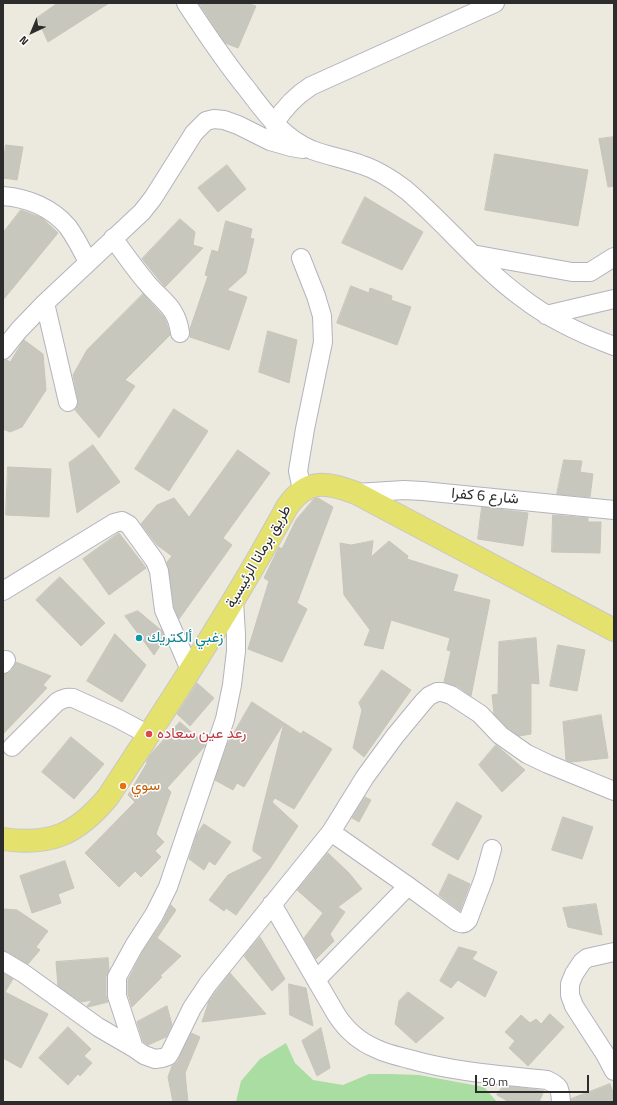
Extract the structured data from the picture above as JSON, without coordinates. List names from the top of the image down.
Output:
{
  "streets": {
    "main road": ["طريق برمانا الرئيسية"],
    "street": ["شارع 6 كفرا"]
  },
  "crossings": [
    ["شارع 6 كفرا", "طريق برمانا الرئيسية"]
  ],
  "places": ["زغبي ألكتريك", "رعد عين سعاده", "سوي"],
  "scale_bar": "50 m",
  "north": "bottom left"
}
